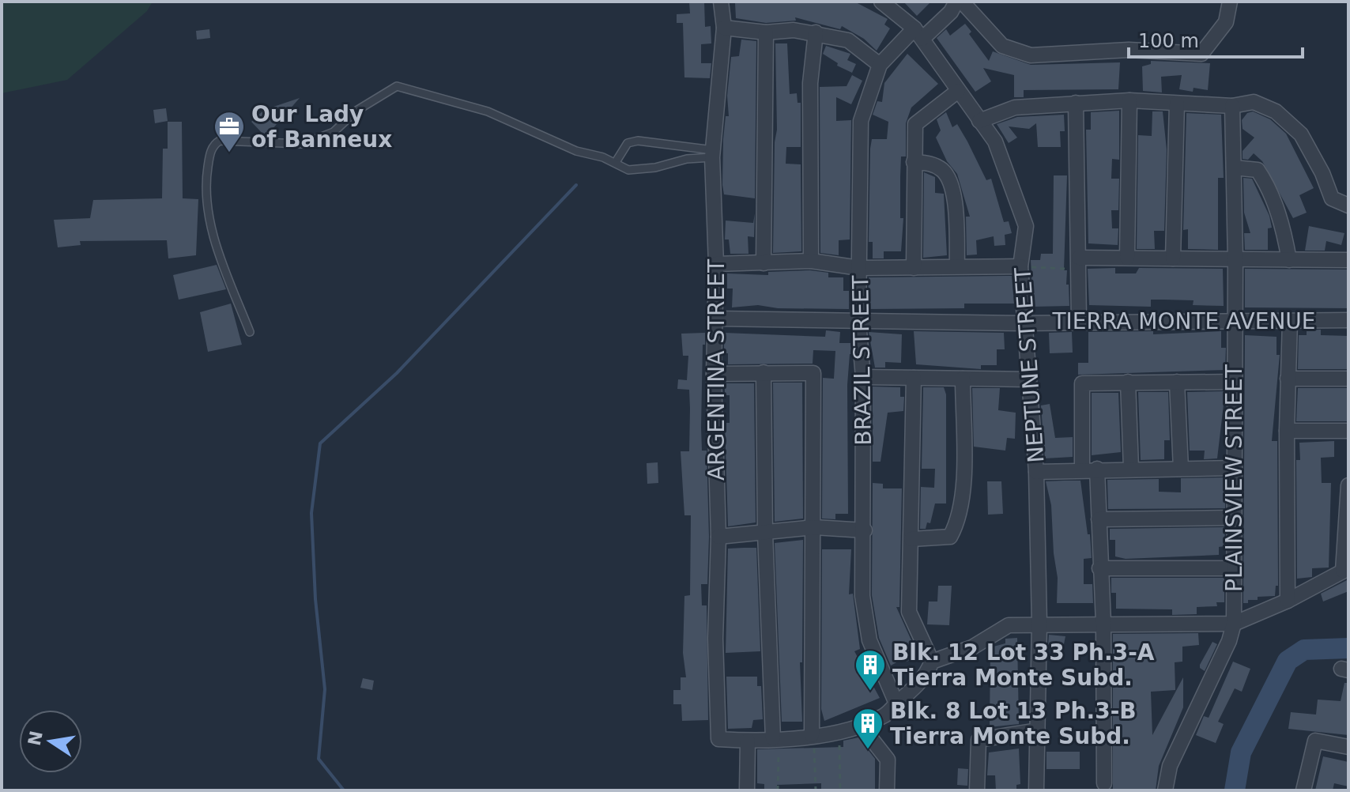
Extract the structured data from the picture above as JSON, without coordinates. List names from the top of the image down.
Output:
{
  "streets": {
    "street": [
      "TIERRA MONTE AVENUE",
      "BRAZIL STREET",
      "NEPTUNE STREET",
      "ARGENTINA STREET",
      "PLAINSVIEW STREET"
    ]
  },
  "crossings": [
    ["TIERRA MONTE AVENUE", "BRAZIL STREET"],
    ["TIERRA MONTE AVENUE", "NEPTUNE STREET"],
    ["TIERRA MONTE AVENUE", "ARGENTINA STREET"],
    ["TIERRA MONTE AVENUE", "PLAINSVIEW STREET"],
    ["BRAZIL STREET", "NEPTUNE STREET"]
  ],
  "places": {
    "office": ["Our Lady of Banneux"],
    "building": ["Blk. 12 Lot 33 Ph.3-A Tierra Monte Subd.", "Blk. 8 Lot 13 Ph.3-B Tierra Monte Subd."]
  },
  "scale_bar": "100 m",
  "north": "left"
}
